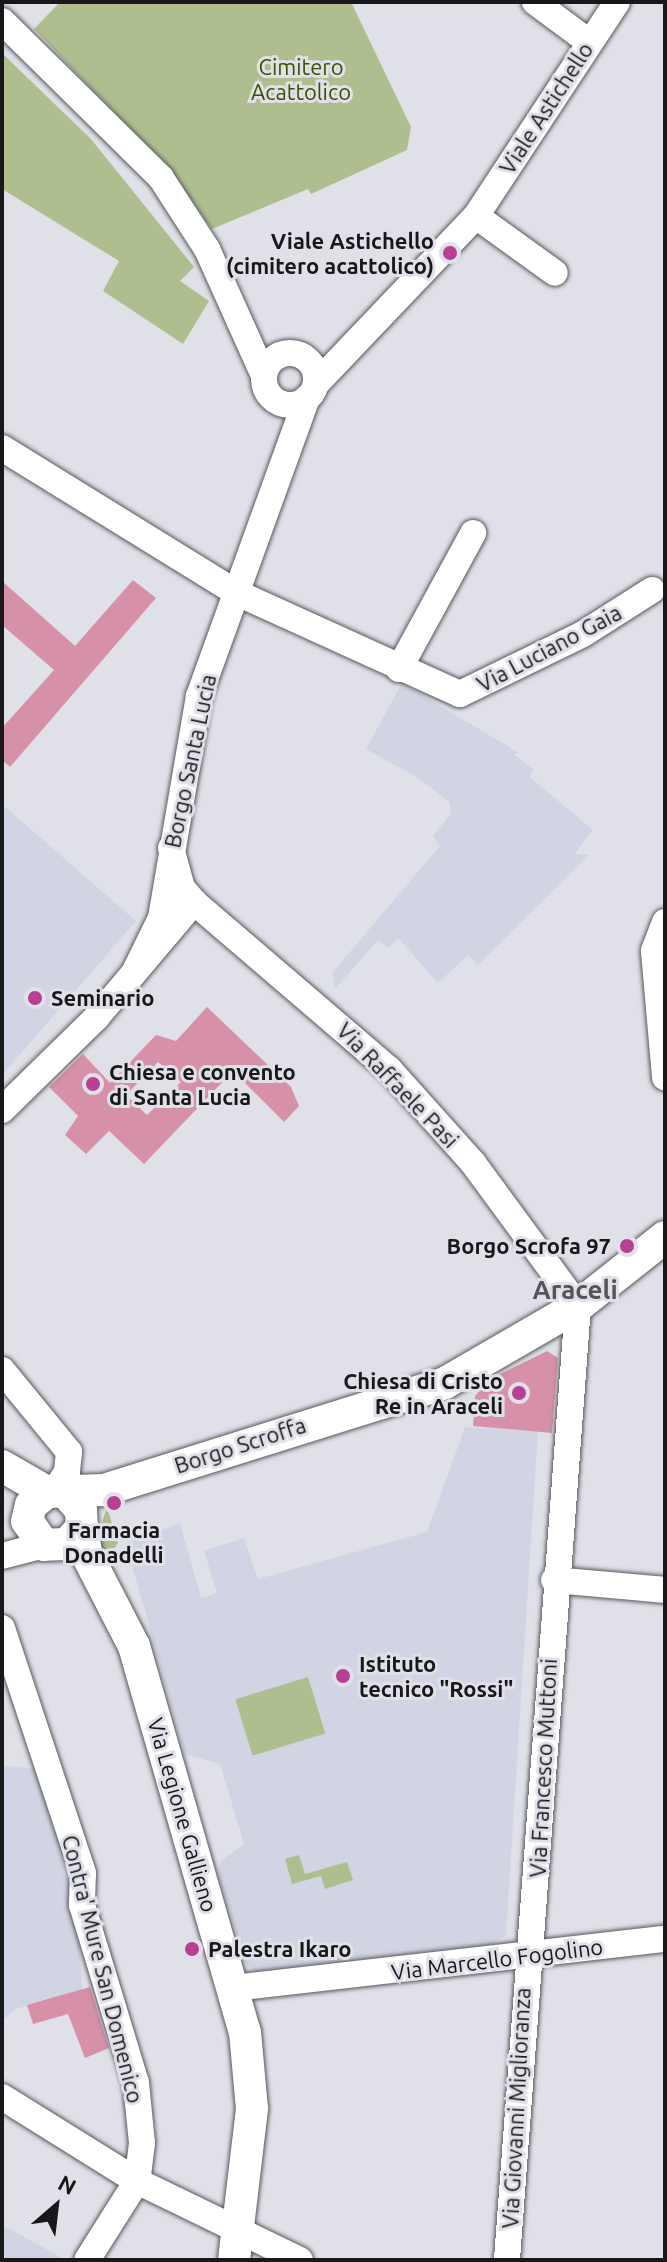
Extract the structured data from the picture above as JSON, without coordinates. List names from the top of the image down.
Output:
{
  "streets": {
    "main road": ["Borgo Scroffa", "Via Legione Gallieno"],
    "street": [
      "Viale Astichello",
      "Via Luciano Gaia",
      "Borgo Santa Lucia",
      "Via Raffaele Pasi",
      "Via Francesco Muttoni",
      "Via Marcello Fogolino",
      "Contra' Mure San Domenico",
      "Via Giovanni Miglioranza"
    ]
  },
  "crossings": [
    ["Viale Astichello", "Borgo Santa Lucia"],
    ["Via Luciano Gaia", "Borgo Santa Lucia"],
    ["Borgo Santa Lucia", "Via Raffaele Pasi"],
    ["Via Raffaele Pasi", "Borgo Scroffa"],
    ["Via Raffaele Pasi", "Via Francesco Muttoni"],
    ["Borgo Scroffa", "Via Francesco Muttoni"],
    ["Borgo Scroffa", "Via Legione Gallieno"],
    ["Via Francesco Muttoni", "Via Marcello Fogolino"],
    ["Via Francesco Muttoni", "Via Giovanni Miglioranza"],
    ["Via Legione Gallieno", "Via Marcello Fogolino"],
    ["Via Marcello Fogolino", "Via Giovanni Miglioranza"]
  ],
  "districts": ["Araceli"],
  "parks": ["Cimitero Acattolico"],
  "places": [
    "Viale Astichello (cimitero acattolico)",
    "Seminario",
    "Chiesa e convento di Santa Lucia",
    "Borgo Scrofa 97",
    "Chiesa di Cristo Re in Araceli",
    "Farmacia Donadelli",
    "Istituto tecnico \"Rossi\"",
    "Palestra Ikaro"
  ],
  "north": "top right"
}
